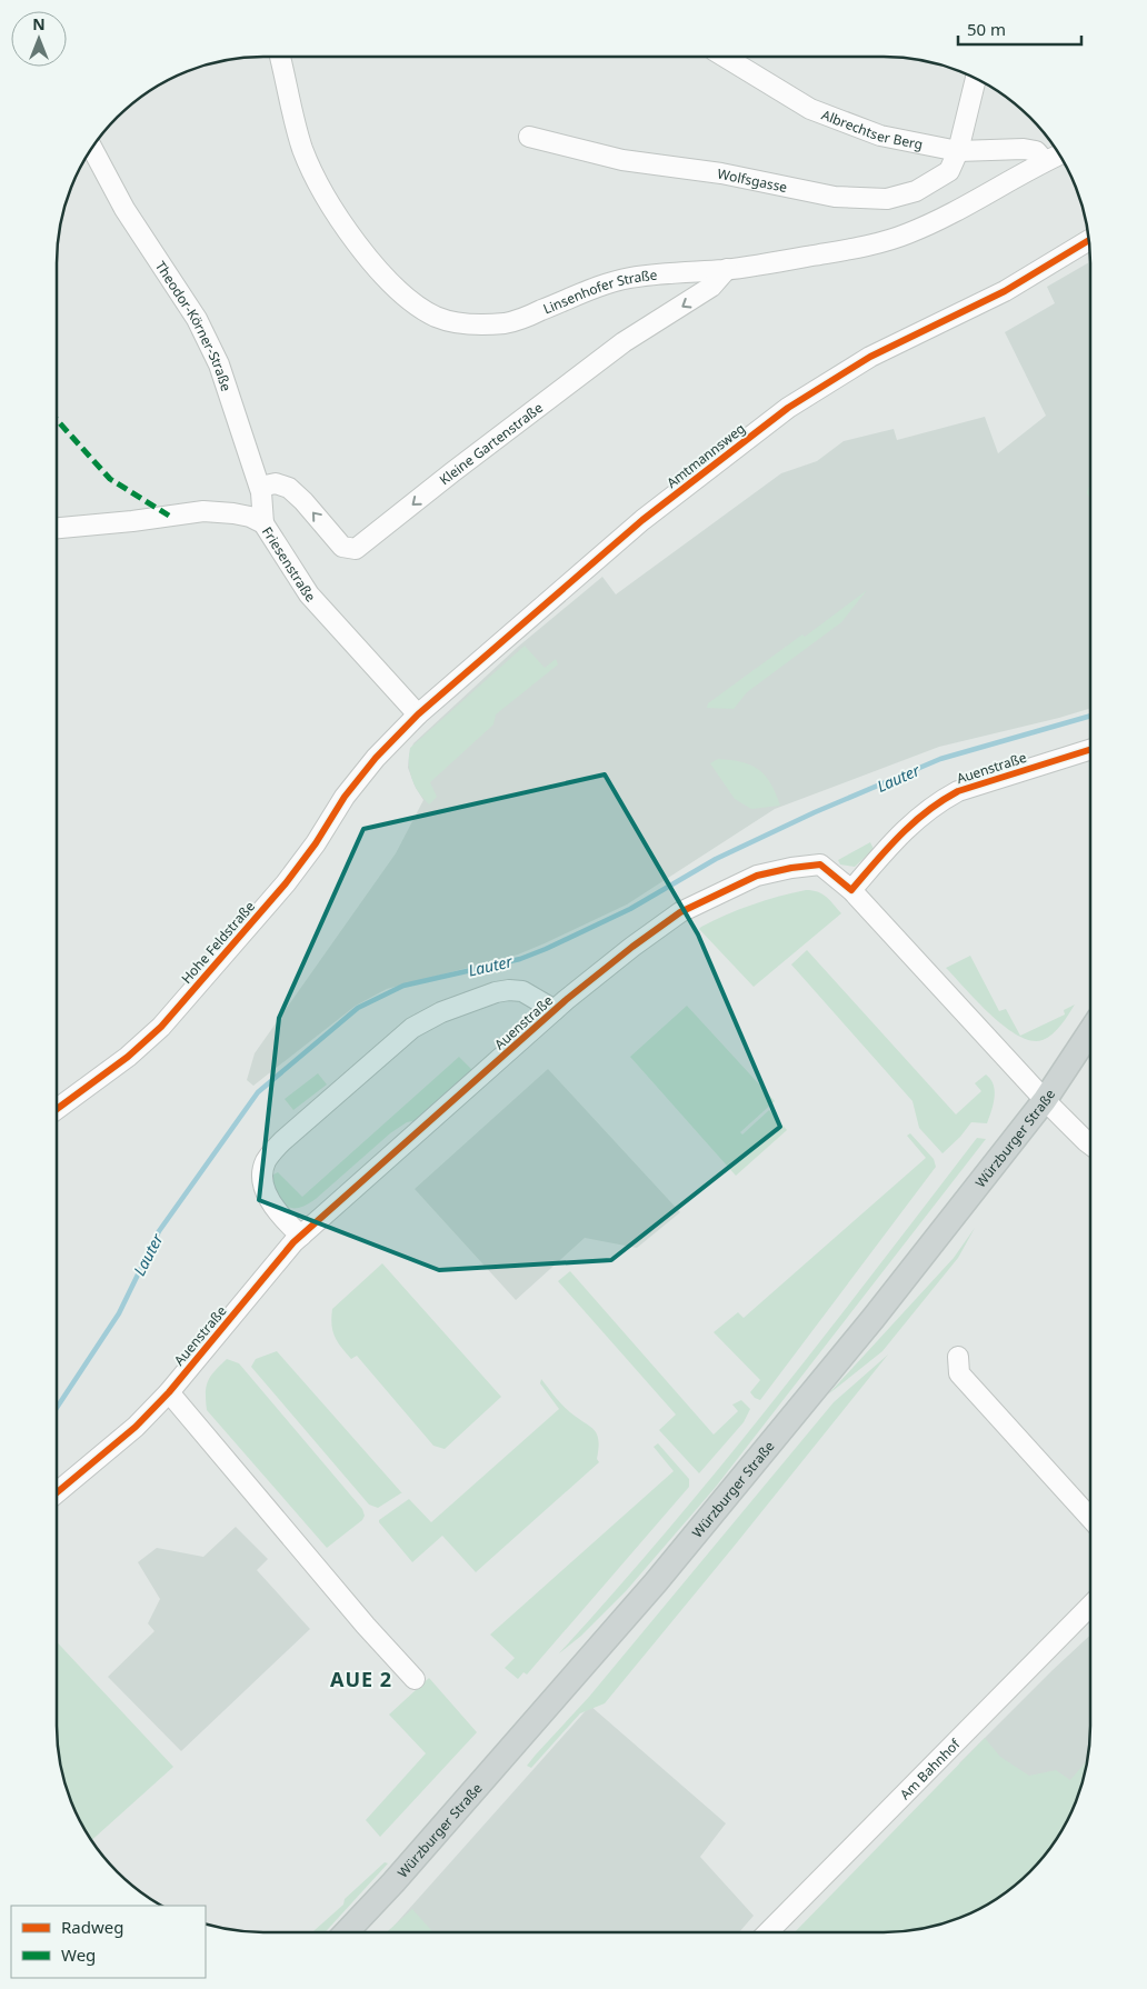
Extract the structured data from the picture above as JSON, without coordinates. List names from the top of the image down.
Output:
{
  "streets": {
    "main road": ["Würzburger Straße"],
    "street": [
      "Albrechtser Berg",
      "Wolfsgasse",
      "Linsenhofer Straße",
      "Theodor-Körner-Straße",
      "Kleine Gartenstraße",
      "Amtmannsweg",
      "Friesenstraße",
      "Auenstraße",
      "Hohe Feldstraße",
      "Am Bahnhof"
    ]
  },
  "crossings": [
    ["Albrechtser Berg", "Wolfsgasse"],
    ["Albrechtser Berg", "Linsenhofer Straße"],
    ["Linsenhofer Straße", "Kleine Gartenstraße"],
    ["Theodor-Körner-Straße", "Kleine Gartenstraße"],
    ["Theodor-Körner-Straße", "Friesenstraße"],
    ["Amtmannsweg", "Friesenstraße"],
    ["Amtmannsweg", "Hohe Feldstraße"],
    ["Auenstraße", "Würzburger Straße"]
  ],
  "one_way": ["Kleine Gartenstraße"],
  "districts": ["AUE 2"],
  "water": ["Lauter"],
  "legend": ["Radweg", "Weg"],
  "scale_bar": "50 m",
  "north": "top"
}
